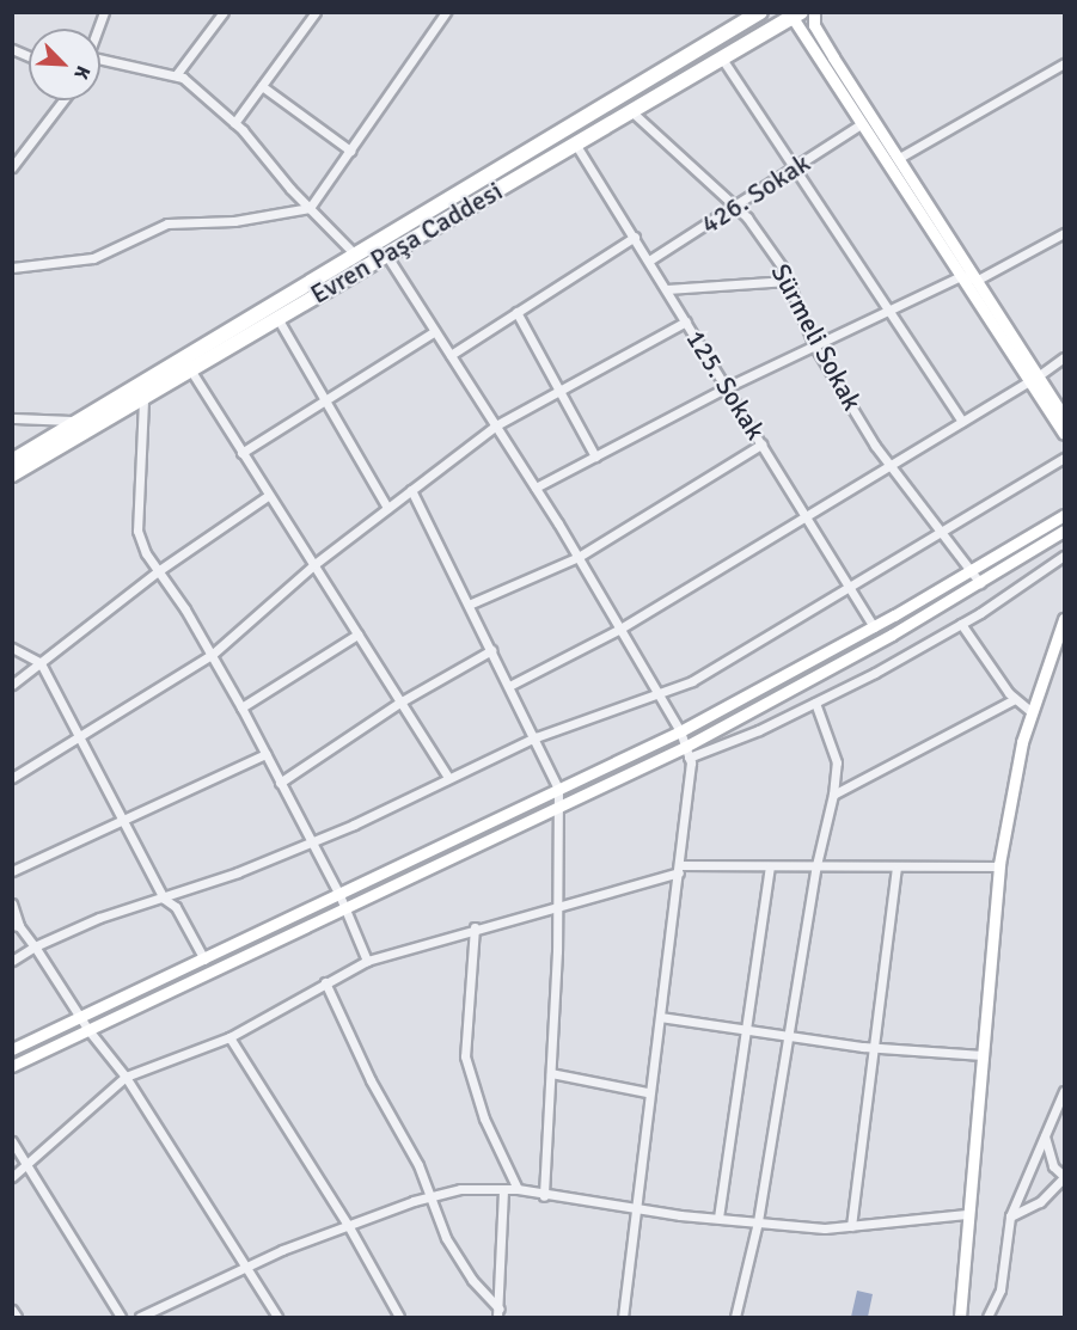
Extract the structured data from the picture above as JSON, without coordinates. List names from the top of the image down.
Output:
{
  "streets": {
    "highway": ["Evren Paşa Caddesi"],
    "street": ["426. Sokak", "Sürmeli Sokak", "125. Sokak"]
  },
  "crossings": [
    ["426. Sokak", "Sürmeli Sokak"],
    ["426. Sokak", "125. Sokak"],
    ["Evren Paşa Caddesi", "Sürmeli Sokak"],
    ["Evren Paşa Caddesi", "125. Sokak"]
  ],
  "north": "bottom right"
}
